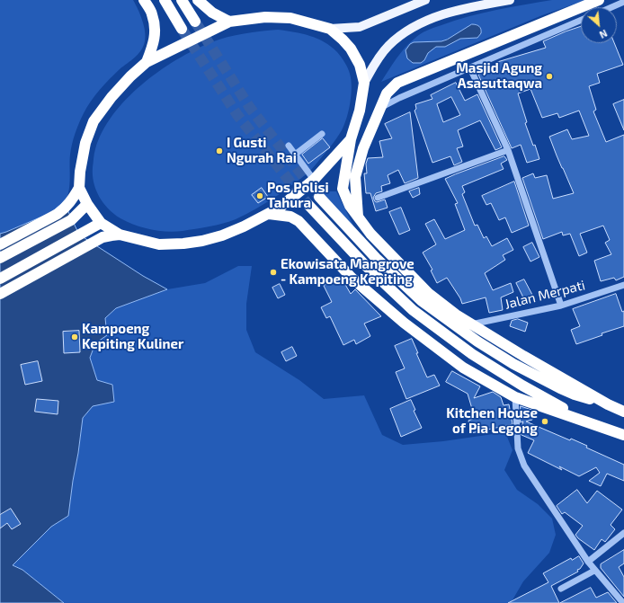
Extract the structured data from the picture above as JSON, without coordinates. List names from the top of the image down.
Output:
{
  "streets": {
    "street": ["Jalan Merpati"]
  },
  "places": [
    "Masjid Agung Asasuttaqwa",
    "I Gusti Ngurah Rai",
    "Pos Polisi Tahura",
    "Ekowisata Mangrove - Kampoeng Kepiting",
    "Kampoeng Kepiting Kuliner",
    "Kitchen House of Pia Legong"
  ],
  "north": "bottom right"
}
